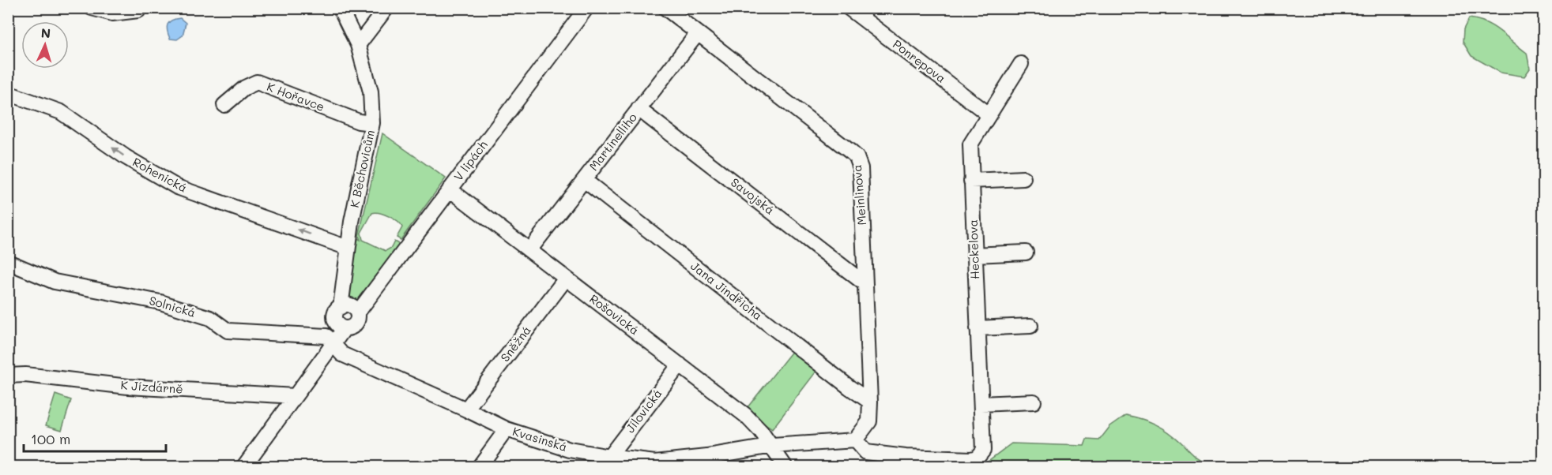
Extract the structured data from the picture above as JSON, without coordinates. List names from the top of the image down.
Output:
{
  "streets": {
    "street": [
      "Ponrepova",
      "K Hořavce",
      "Martinelliho",
      "V lipách",
      "K Běchovicům",
      "Rohenická",
      "Meinlinova",
      "Savojská",
      "Heckelova",
      "Jana Jindřicha",
      "Solnická",
      "Rošovická",
      "Sněžná",
      "K Jízdárně",
      "Jílovická",
      "Kvasinská"
    ]
  },
  "crossings": [
    ["Ponrepova", "Heckelova"],
    ["K Hořavce", "K Běchovicům"],
    ["Martinelliho", "Meinlinova"],
    ["Martinelliho", "Savojská"],
    ["Martinelliho", "Jana Jindřicha"],
    ["Martinelliho", "Rošovická"],
    ["V lipách", "K Běchovicům"],
    ["V lipách", "Solnická"],
    ["V lipách", "Rošovická"],
    ["V lipách", "Kvasinská"],
    ["K Běchovicům", "Rohenická"],
    ["K Běchovicům", "Solnická"],
    ["K Běchovicům", "Kvasinská"],
    ["Meinlinova", "Savojská"],
    ["Meinlinova", "Heckelova"],
    ["Meinlinova", "Jana Jindřicha"],
    ["Meinlinova", "Kvasinská"],
    ["Heckelova", "Kvasinská"],
    ["Solnická", "Kvasinská"],
    ["Rošovická", "Sněžná"],
    ["Rošovická", "Jílovická"],
    ["Rošovická", "Kvasinská"],
    ["Sněžná", "Kvasinská"],
    ["Jílovická", "Kvasinská"]
  ],
  "one_way": ["Rohenická"],
  "scale_bar": "100 m",
  "north": "top"
}
